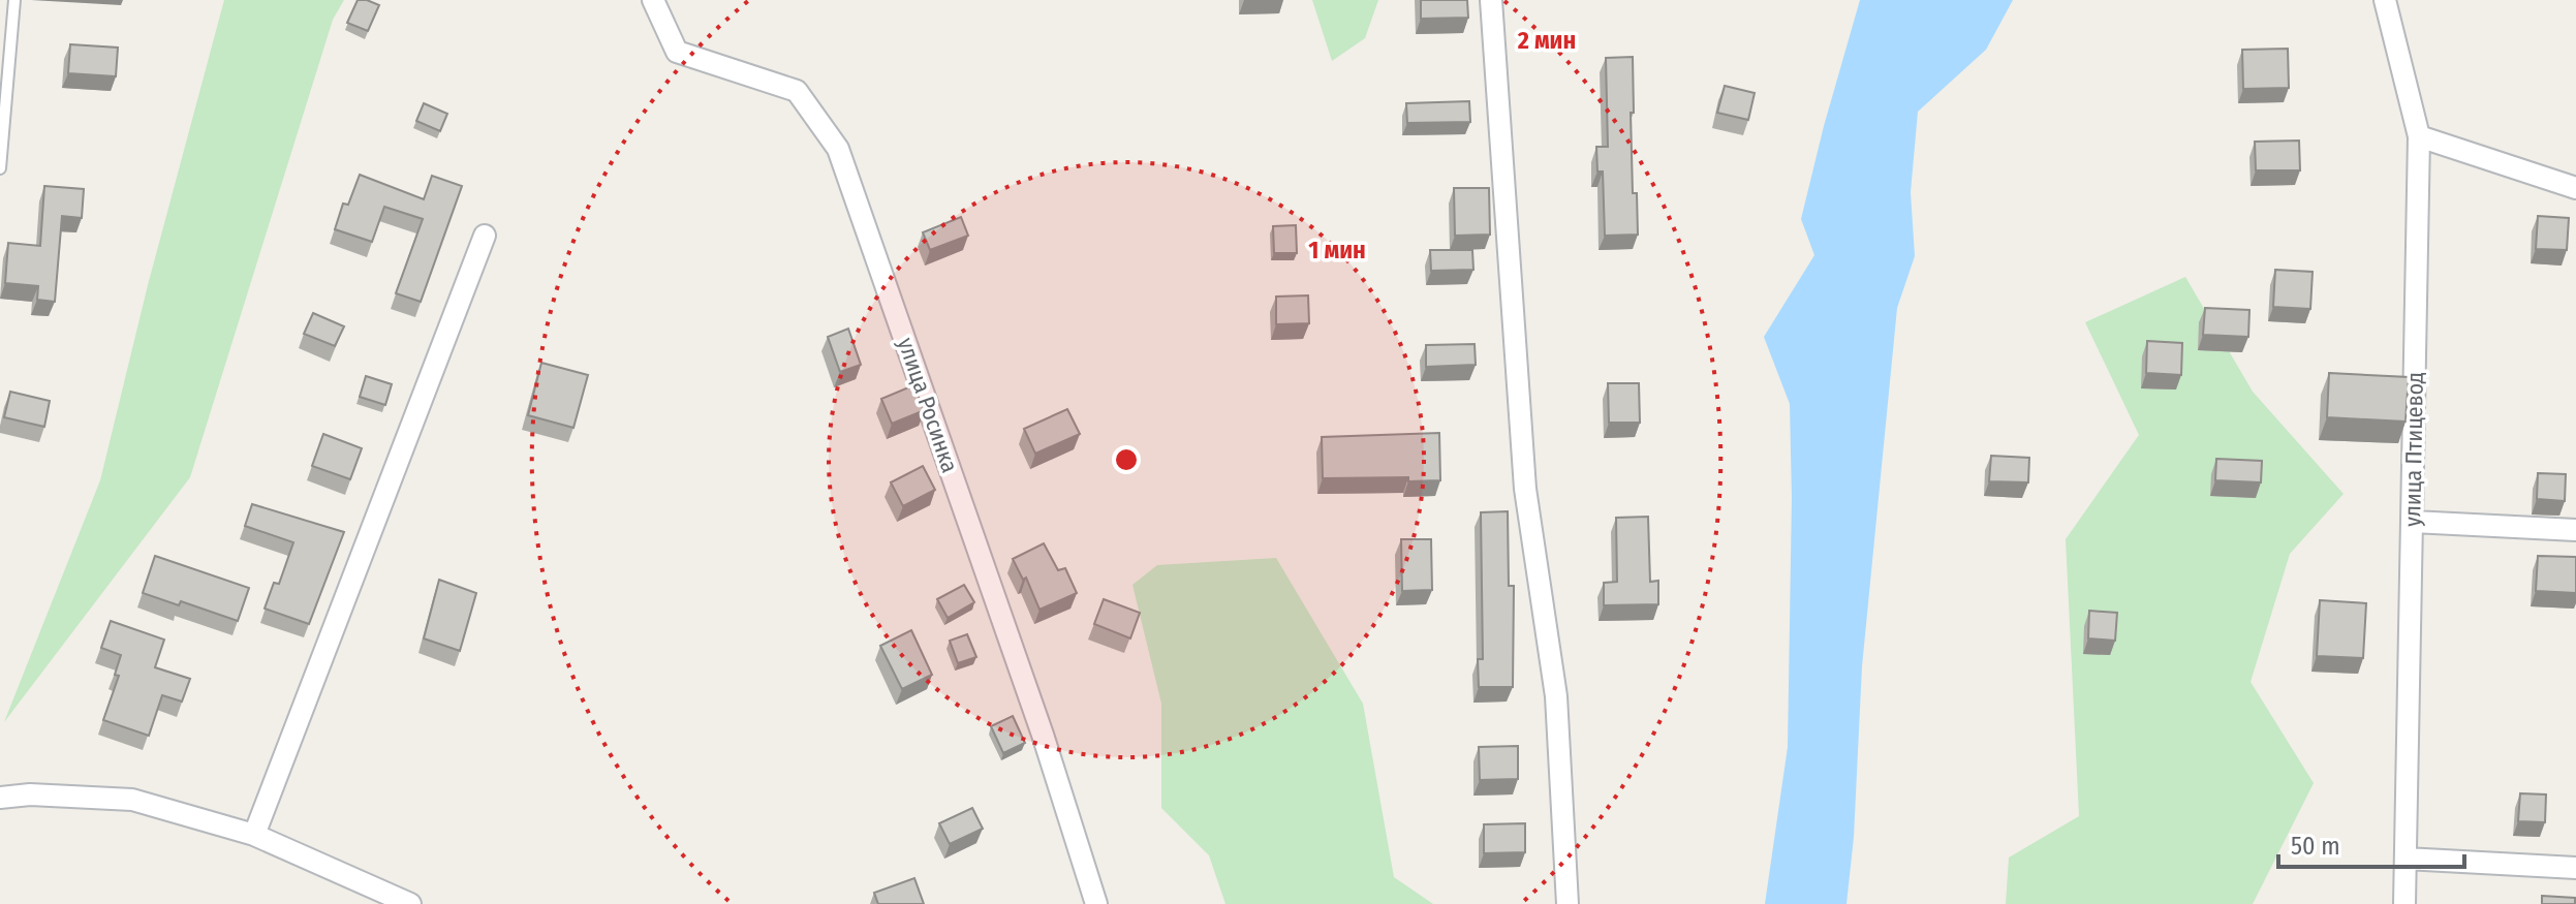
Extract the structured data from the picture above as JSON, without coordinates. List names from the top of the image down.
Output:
{
  "streets": {
    "street": ["улица Росинка", "улица Птицевод"]
  },
  "scale_bar": "50 m",
  "rings": ["2 мин", "1 мин"]
}
